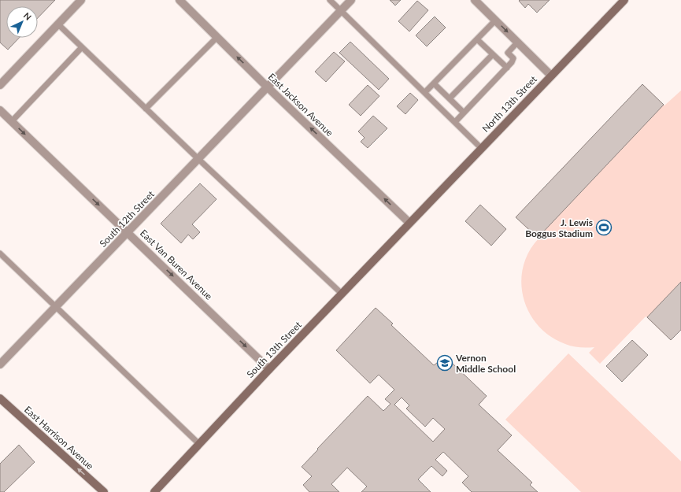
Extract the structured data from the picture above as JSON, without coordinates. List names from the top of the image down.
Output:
{
  "streets": {
    "street": [
      "North 13th Street",
      "East Jackson Avenue",
      "South 12th Street",
      "East Van Buren Avenue",
      "South 13th Street",
      "East Harrison Avenue"
    ]
  },
  "crossings": [
    ["North 13th Street", "East Jackson Avenue"],
    ["North 13th Street", "South 13th Street"],
    ["East Jackson Avenue", "South 12th Street"],
    ["East Jackson Avenue", "South 13th Street"],
    ["South 12th Street", "East Van Buren Avenue"],
    ["East Van Buren Avenue", "South 13th Street"]
  ],
  "one_way": ["East Jackson Avenue", "East Van Buren Avenue", "East Harrison Avenue"],
  "places": {
    "sports": ["J. Lewis Boggus Stadium"],
    "school or university": ["Vernon Middle School"]
  },
  "north": "top right"
}
